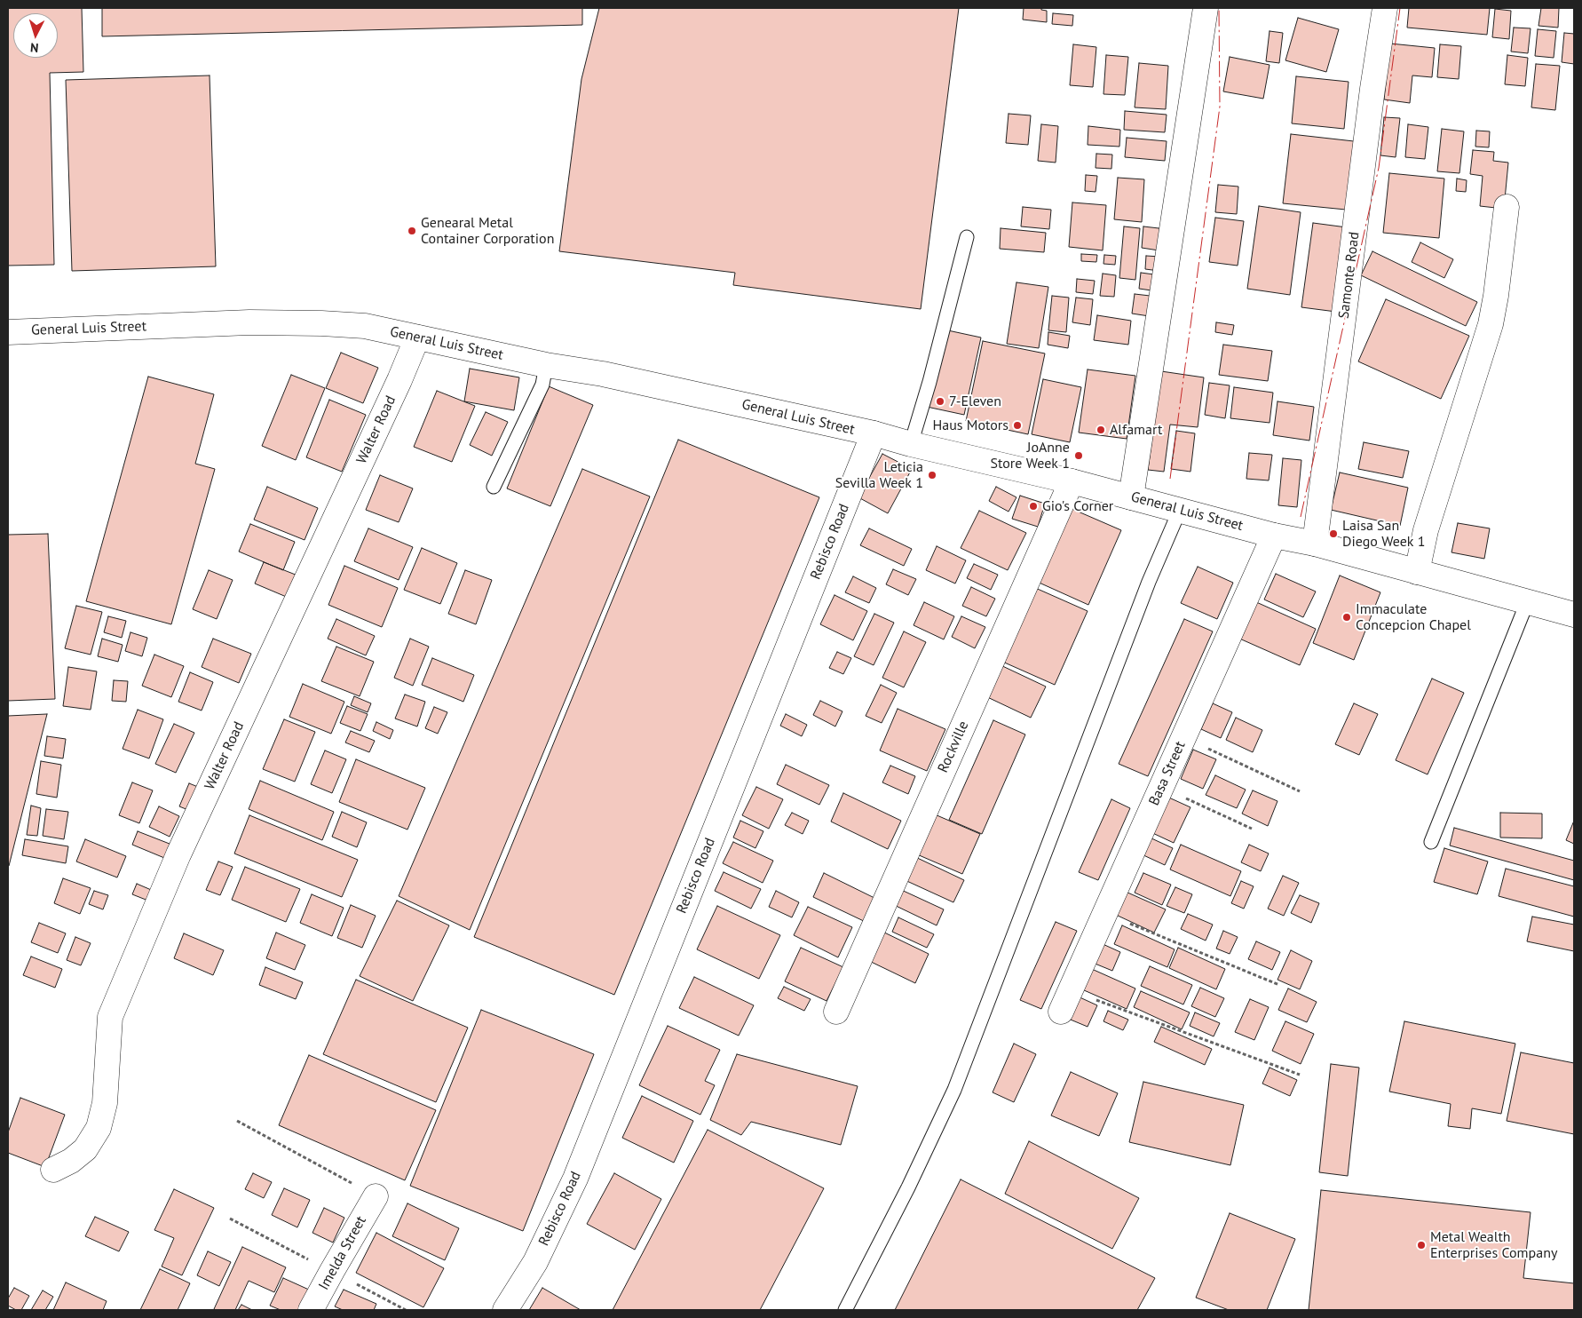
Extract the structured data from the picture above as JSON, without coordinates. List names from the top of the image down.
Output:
{
  "streets": {
    "street": [
      "Samonte Road",
      "General Luis Street",
      "Walter Road",
      "Rebisco Road",
      "Rockville",
      "Basa Street",
      "Imelda Street"
    ]
  },
  "crossings": [
    ["Samonte Road", "General Luis Street"],
    ["General Luis Street", "Walter Road"],
    ["General Luis Street", "Rebisco Road"],
    ["General Luis Street", "Rockville"],
    ["General Luis Street", "Basa Street"]
  ],
  "places": [
    "Genearal Metal Container Corporation",
    "7-Eleven",
    "Haus Motors",
    "Alfamart",
    "JoAnne Store Week 1",
    "Leticia Sevilla Week 1",
    "Gio's Corner",
    "Laisa San Diego Week 1",
    "Immaculate Concepcion Chapel",
    "Metal Wealth Enterprises Company"
  ],
  "north": "bottom"
}
